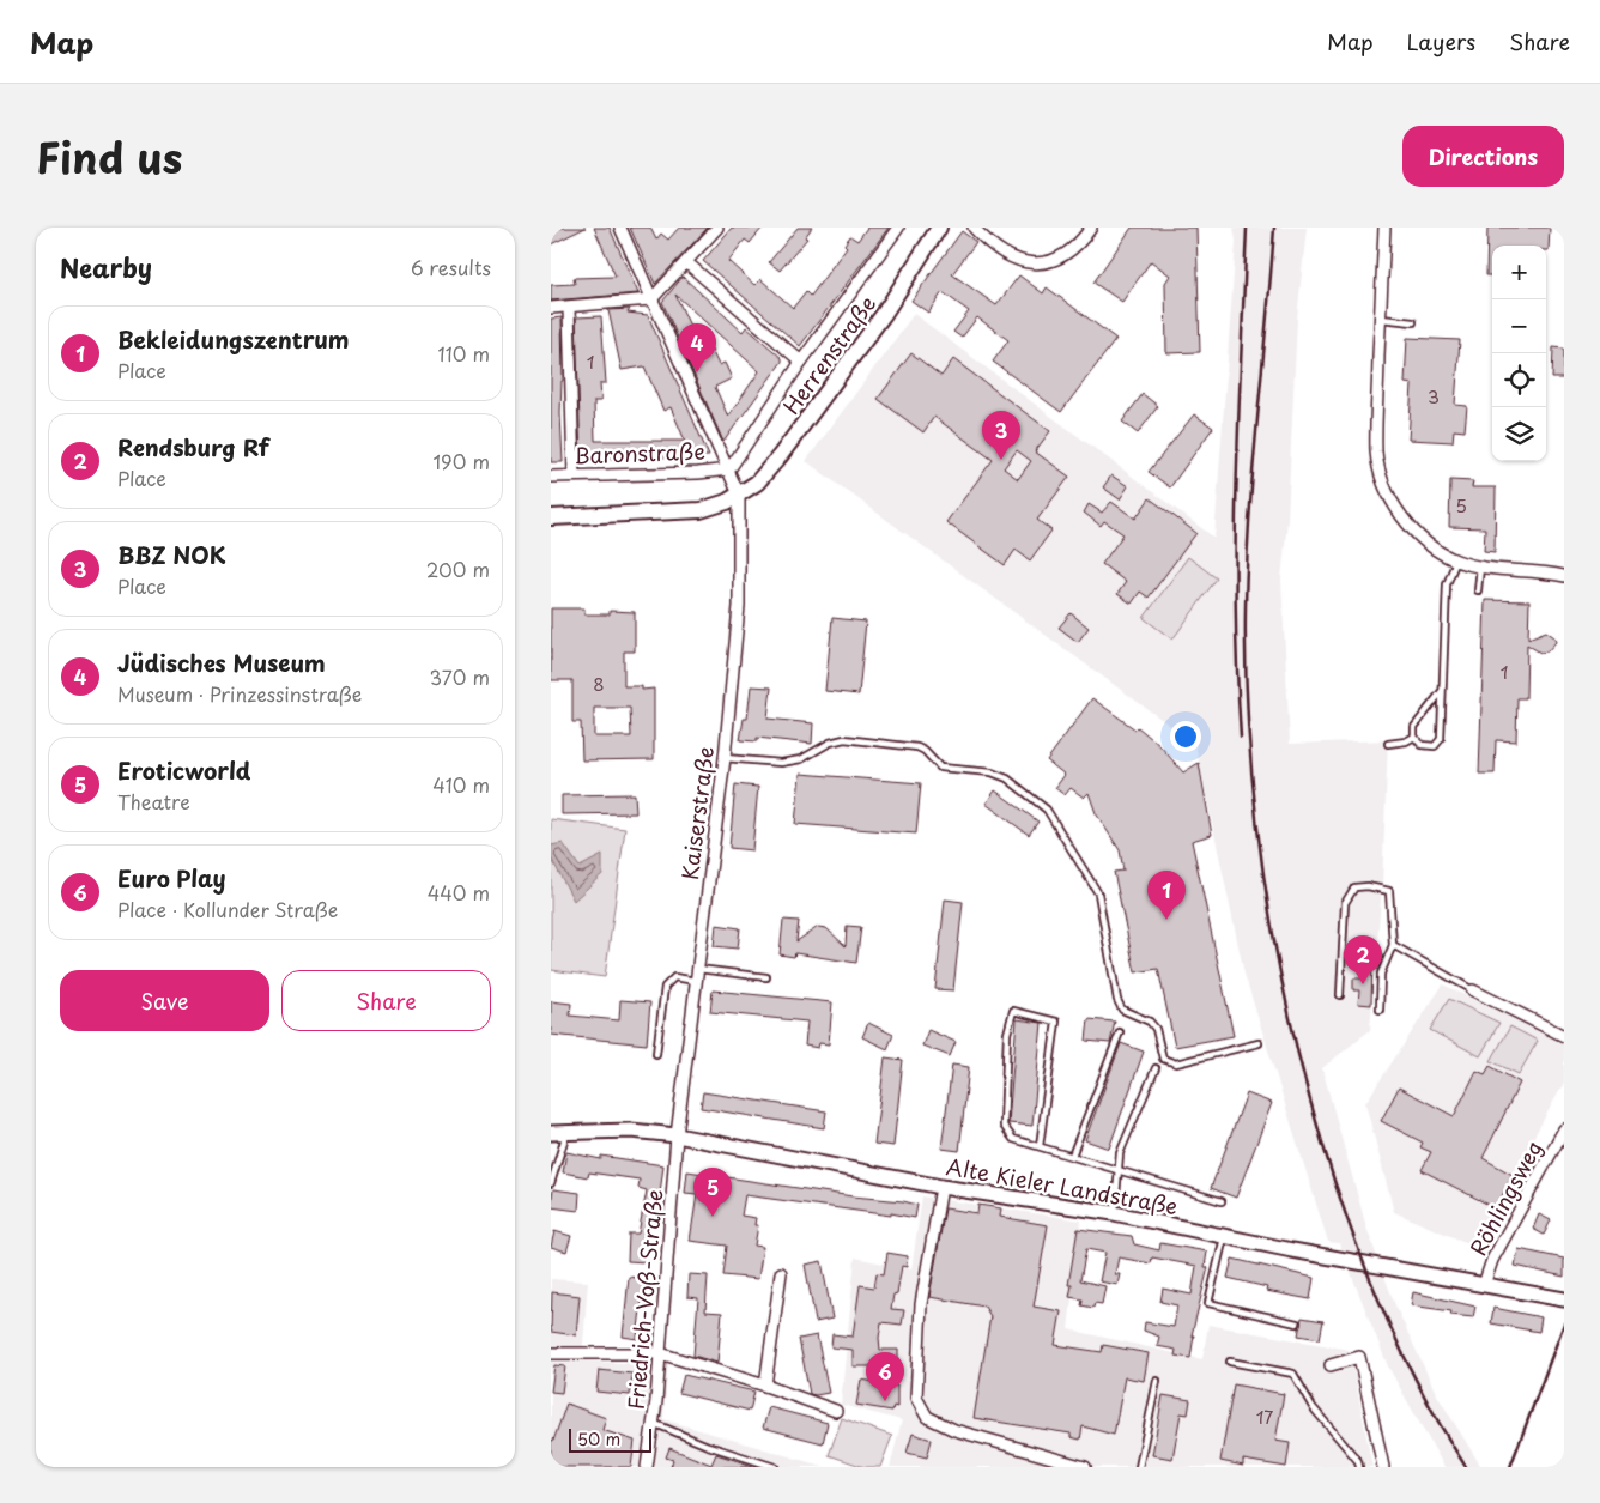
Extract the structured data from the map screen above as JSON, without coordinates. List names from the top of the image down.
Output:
{
  "streets": {
    "main road": ["Herrenstraße"],
    "street": [
      "Baronstraße",
      "Kaiserstraße",
      "Alte Kieler Landstraße",
      "Röhlingsweg",
      "Friedrich-Voß-Straße"
    ]
  },
  "crossings": [
    ["Herrenstraße", "Baronstraße"],
    ["Herrenstraße", "Kaiserstraße"],
    ["Kaiserstraße", "Alte Kieler Landstraße"],
    ["Kaiserstraße", "Friedrich-Voß-Straße"],
    ["Alte Kieler Landstraße", "Röhlingsweg"],
    ["Alte Kieler Landstraße", "Friedrich-Voß-Straße"]
  ],
  "house_numbers": [
    "1",
    "3",
    "5",
    "1",
    "8",
    "17"
  ],
  "scale_bar": "50 m",
  "page": {
    "header": "Map",
    "nav": ["Map", "Layers", "Share"],
    "title": "Find us",
    "buttons": [
      "Directions",
      ["Save", "Share"]
    ],
    "heading": ["Nearby", "6 results"],
    "map_buttons": ["+", "−"],
    "list": [
      {
        "mark": "1",
        "name": "Bekleidungszentrum",
        "note": "Place",
        "value": "110 m"
      },
      {
        "mark": "2",
        "name": "Rendsburg Rf",
        "note": "Place",
        "value": "190 m"
      },
      {
        "mark": "3",
        "name": "BBZ NOK",
        "note": "Place",
        "value": "200 m"
      },
      {
        "mark": "4",
        "name": "Jüdisches Museum",
        "note": "Museum · Prinzessinstraße",
        "value": "370 m"
      },
      {
        "mark": "5",
        "name": "Eroticworld",
        "note": "Theatre",
        "value": "410 m"
      },
      {
        "mark": "6",
        "name": "Euro Play",
        "note": "Place · Kollunder Straße",
        "value": "440 m"
      }
    ],
    "pins": [
      "4",
      "3",
      "1",
      "2",
      "5",
      "6"
    ],
    "scale": "50 m"
  }
}
